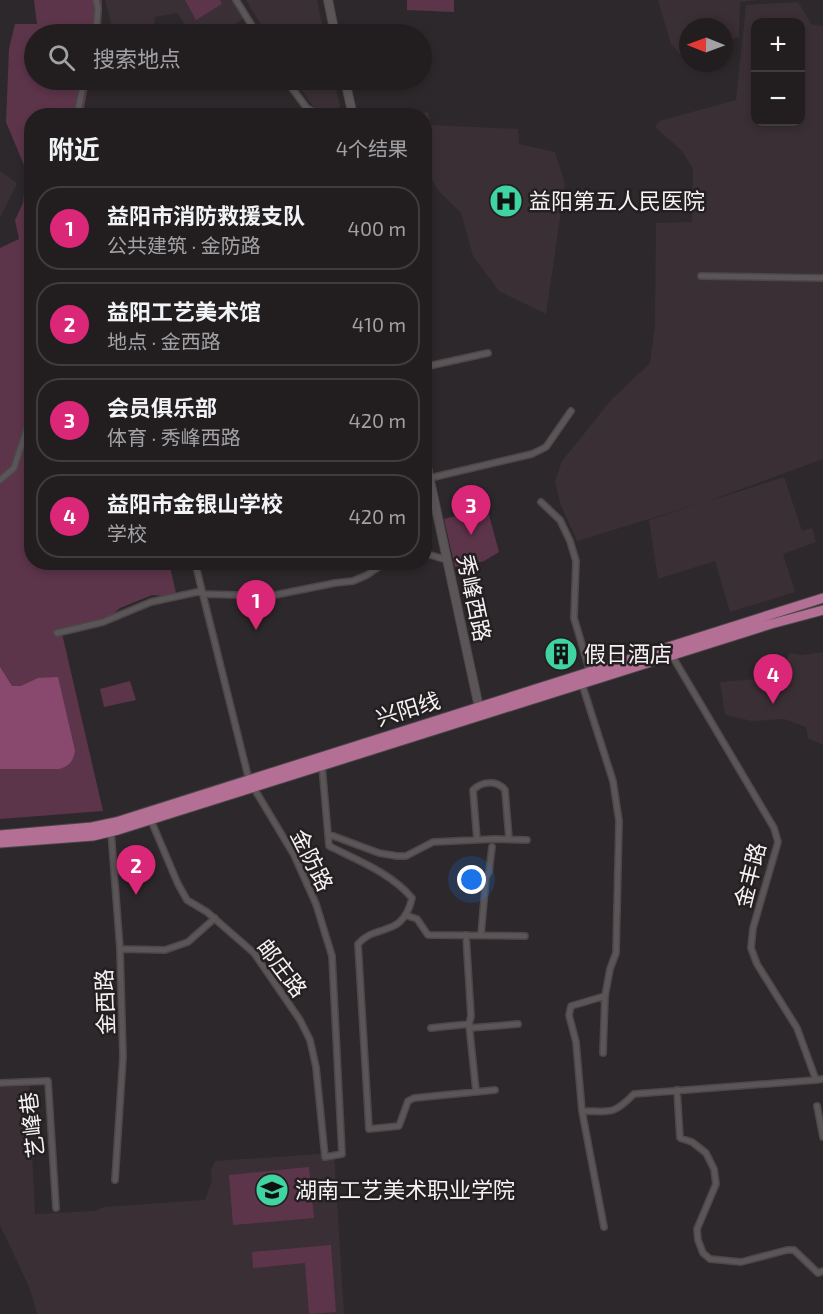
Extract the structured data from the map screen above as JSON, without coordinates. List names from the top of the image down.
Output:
{
  "streets": {
    "highway": ["兴阳线"],
    "street": [
      "秀峰西路",
      "金防路",
      "金丰路",
      "邮庄路",
      "金西路",
      "艺峰巷"
    ]
  },
  "crossings": [
    ["秀峰西路", "兴阳线"],
    ["兴阳线", "金防路"],
    ["兴阳线", "金丰路"],
    ["兴阳线", "邮庄路"],
    ["兴阳线", "金西路"],
    ["金防路", "邮庄路"]
  ],
  "places": {
    "hospital": ["益阳第五人民医院"],
    "building": ["假日酒店"],
    "school or university": ["湖南工艺美术职业学院"]
  },
  "north": "left",
  "page": {
    "map_buttons": ["+", "−"],
    "search": "搜索地点",
    "heading": ["附近", "4个结果"],
    "list": [
      {
        "mark": "1",
        "name": "益阳市消防救援支队",
        "note": "公共建筑 · 金防路",
        "value": "400 m"
      },
      {
        "mark": "2",
        "name": "益阳工艺美术馆",
        "note": "地点 · 金西路",
        "value": "410 m"
      },
      {
        "mark": "3",
        "name": "会员俱乐部",
        "note": "体育 · 秀峰西路",
        "value": "420 m"
      },
      {
        "mark": "4",
        "name": "益阳市金银山学校",
        "note": "学校",
        "value": "420 m"
      }
    ],
    "pins": [
      "3",
      "1",
      "4",
      "2"
    ]
  }
}
